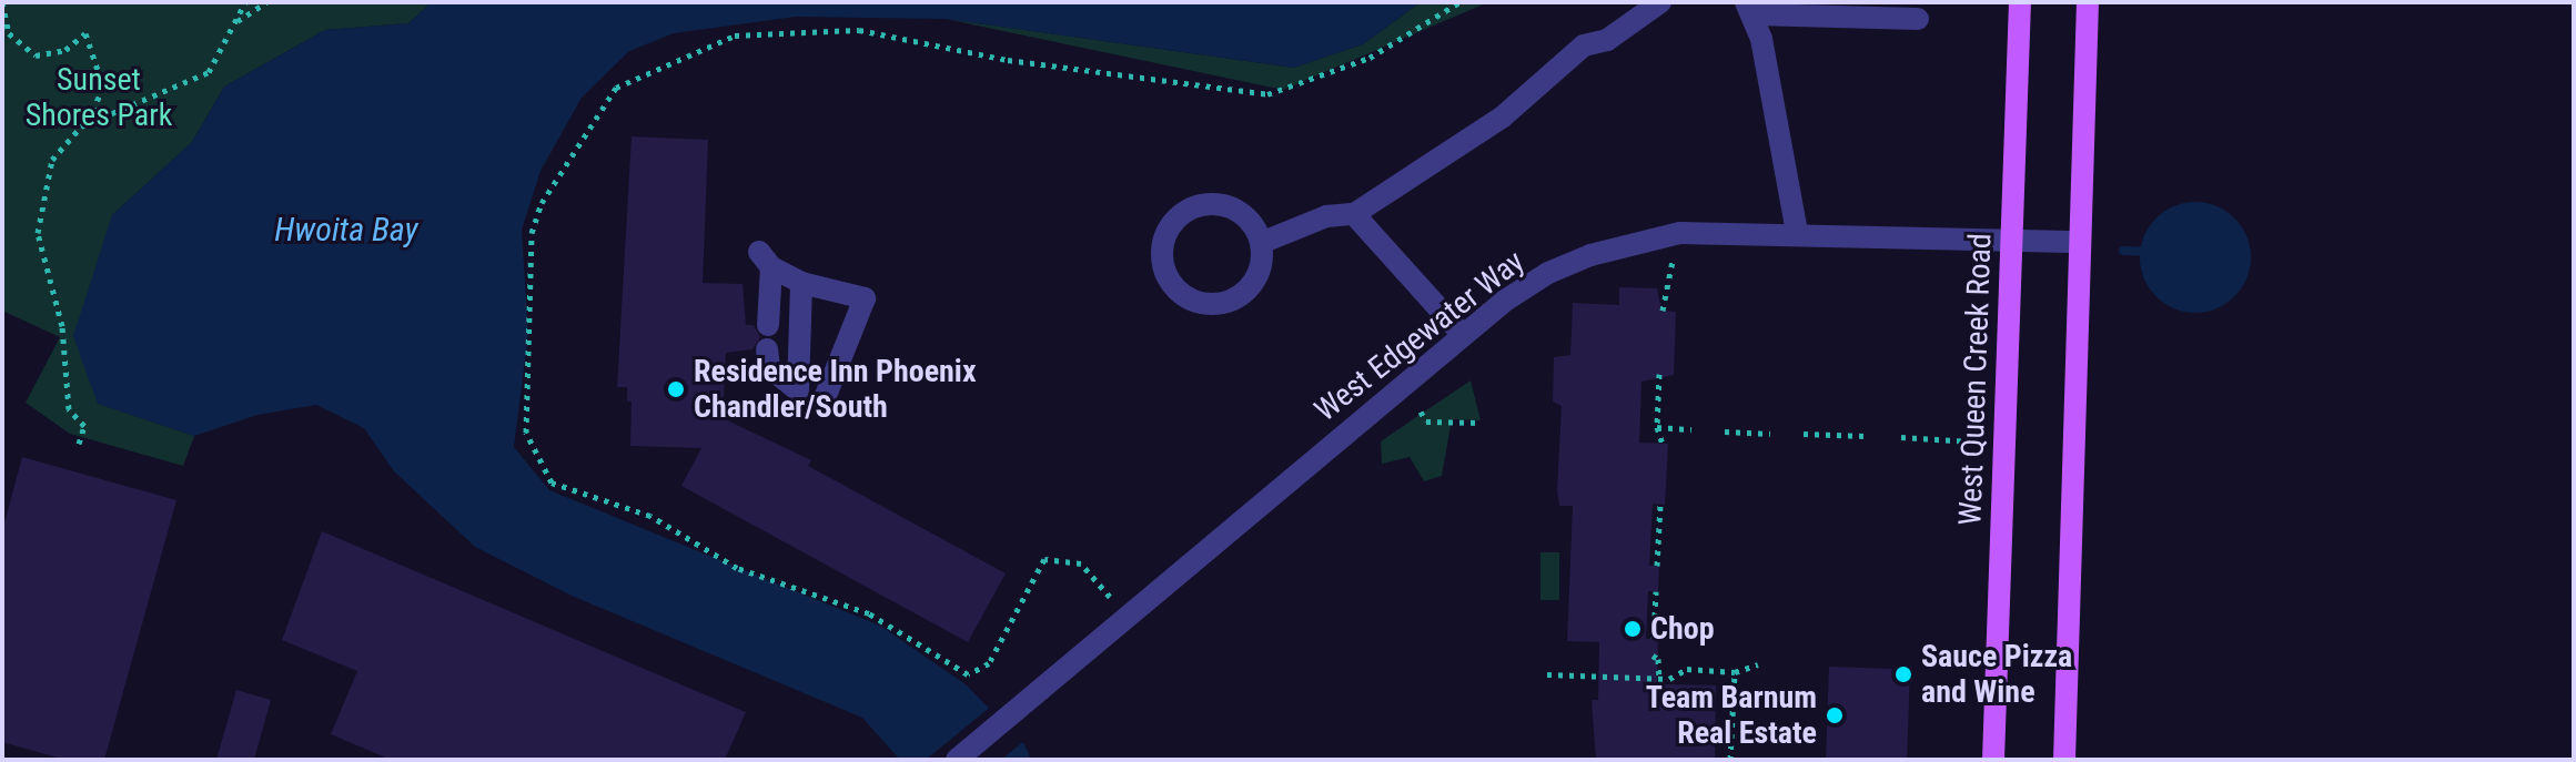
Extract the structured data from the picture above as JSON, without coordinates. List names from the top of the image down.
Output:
{
  "streets": {
    "main road": ["West Queen Creek Road"],
    "street": ["West Edgewater Way"]
  },
  "crossings": [
    ["West Edgewater Way", "West Queen Creek Road"]
  ],
  "water": ["Hwoita Bay"],
  "parks": ["Sunset Shores Park"],
  "places": [
    "Residence Inn Phoenix Chandler/South",
    "Chop",
    "Sauce Pizza and Wine",
    "Team Barnum Real Estate"
  ]
}
